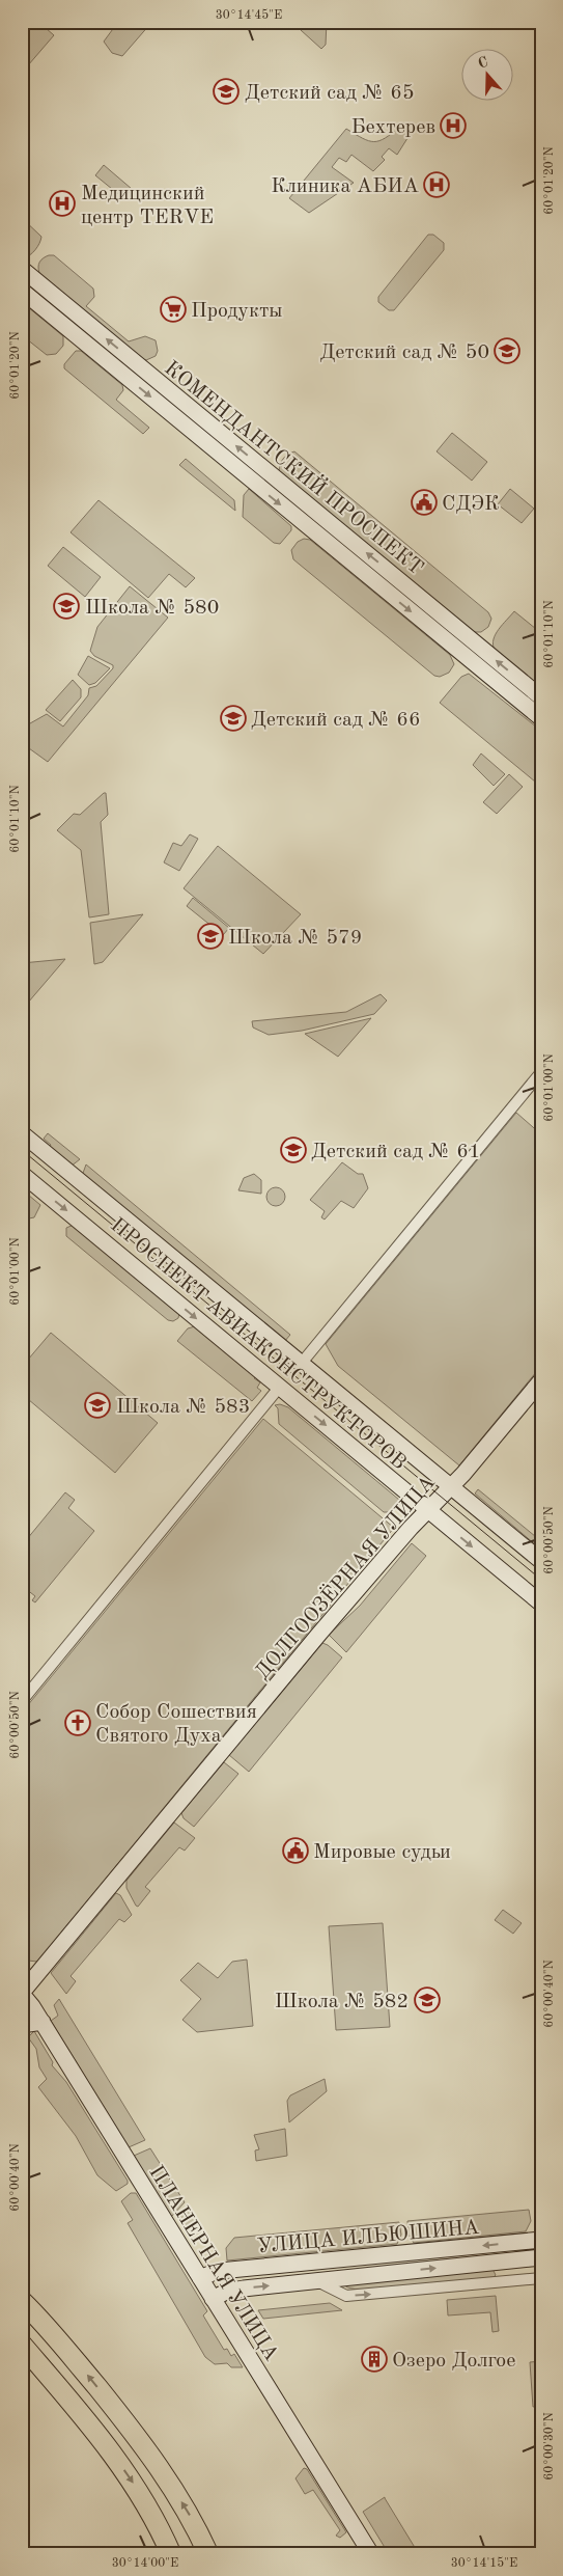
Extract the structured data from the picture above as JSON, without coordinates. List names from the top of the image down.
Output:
{
  "streets": {
    "main road": [
      "КОМЕНДАНТСКИЙ ПРОСПЕКТ",
      "ПРОСПЕКТ АВИАКОНСТРУКТОРОВ",
      "ДОЛГООЗЁРНАЯ УЛИЦА",
      "УЛИЦА ИЛЬЮШИНА",
      "ПЛАНЕРНАЯ УЛИЦА"
    ]
  },
  "crossings": [
    ["ПРОСПЕКТ АВИАКОНСТРУКТОРОВ", "ДОЛГООЗЁРНАЯ УЛИЦА"],
    ["ДОЛГООЗЁРНАЯ УЛИЦА", "ПЛАНЕРНАЯ УЛИЦА"],
    ["УЛИЦА ИЛЬЮШИНА", "ПЛАНЕРНАЯ УЛИЦА"]
  ],
  "places": {
    "school or university": [
      "Детский сад № 65",
      "Детский сад № 50",
      "Школа № 580",
      "Детский сад № 66",
      "Школа № 579",
      "Детский сад № 61",
      "Школа № 583",
      "Школа № 582"
    ],
    "hospital": ["Бехтерев", "Клиника АБИА", "Медицинский центр TERVE"],
    "supermarket": ["Продукты"],
    "public building": ["СДЭК", "Мировые судьи"],
    "church": ["Собор Сошествия Святого Духа"],
    "building": ["Озеро Долгое"]
  },
  "north": "top",
  "coordinates": [
    "30°14'45\"E",
    "60°01'20\"N",
    "60°01'10\"N",
    "60°01'00\"N",
    "60°00'50\"N",
    "60°00'40\"N",
    "60°00'30\"N",
    "30°14'00\"E",
    "30°14'15\"E"
  ]
}
